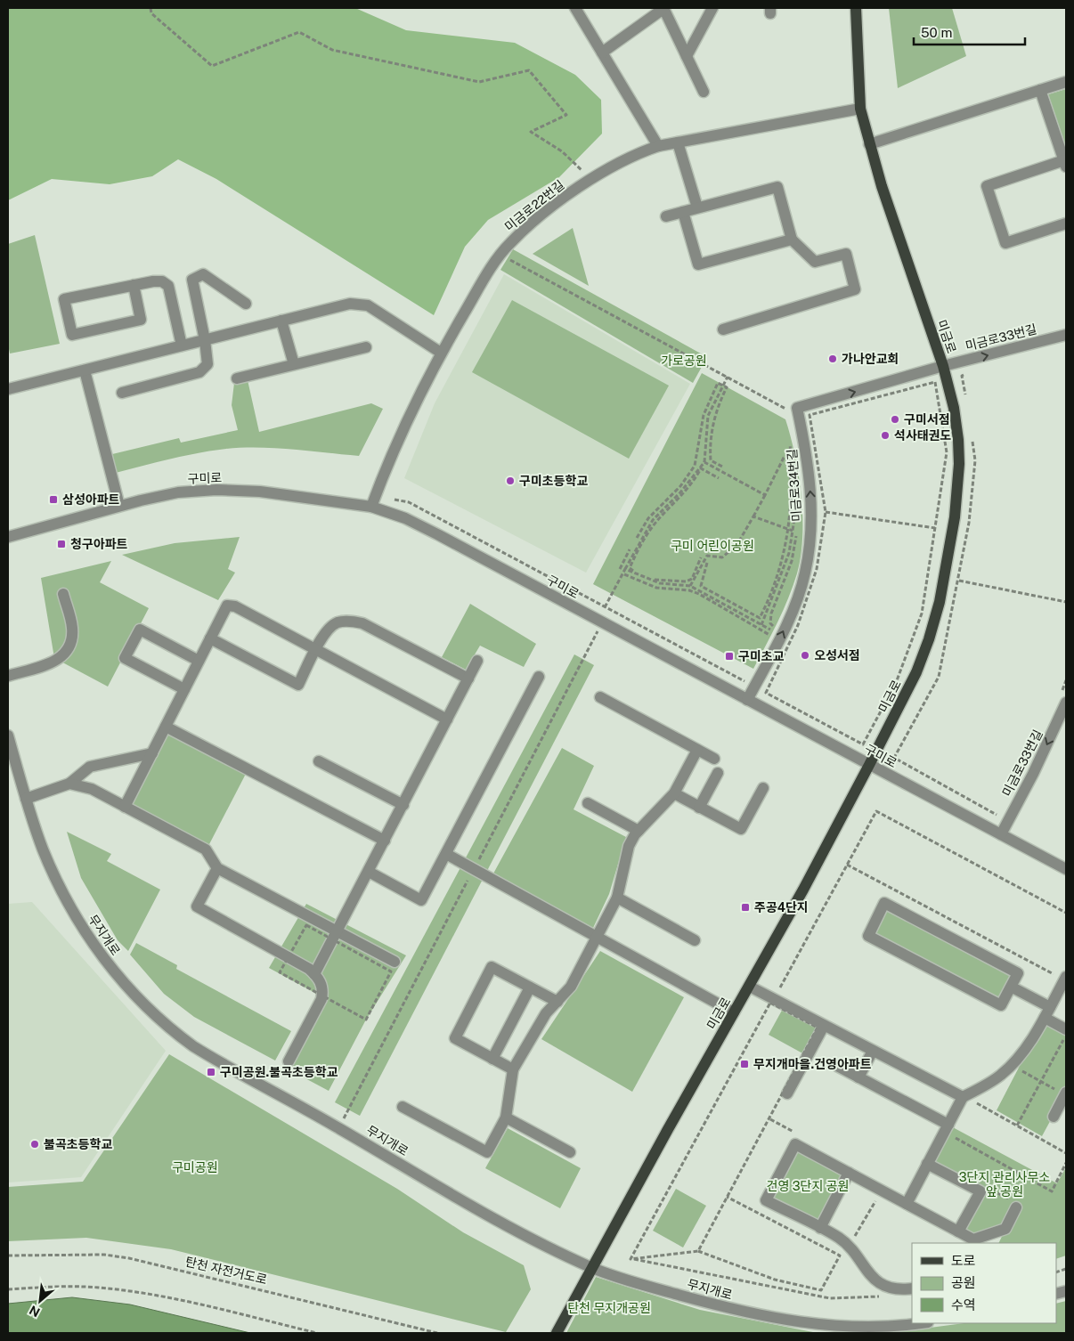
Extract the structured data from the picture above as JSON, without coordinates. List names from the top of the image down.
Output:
{
  "streets": {
    "main road": ["미금로"],
    "street": [
      "미금로22번길",
      "미금로33번길",
      "구미로",
      "미금로34번길",
      "무지개로"
    ],
    "path": ["탄천 자전거도로"]
  },
  "crossings": [
    ["미금로22번길", "미금로"],
    ["미금로22번길", "구미로"],
    ["미금로", "미금로33번길"],
    ["미금로", "구미로"],
    ["미금로", "미금로34번길"],
    ["미금로", "무지개로"],
    ["미금로33번길", "구미로"],
    ["미금로33번길", "미금로34번길"],
    ["구미로", "미금로34번길"]
  ],
  "one_way": ["미금로34번길"],
  "parks": [
    "가로공원",
    "구미 어린이공원",
    "구미공원",
    "3단지 관리사무소 앞 공원",
    "건영 3단지 공원",
    "탄천 무지개공원"
  ],
  "places": {
    "other": [
      "가나안교회",
      "구미서점",
      "석사태권도",
      "구미초등학교",
      "오성서점",
      "불곡초등학교"
    ],
    "transit": [
      "삼성아파트",
      "청구아파트",
      "구미초교",
      "주공4단지",
      "무지개마을.건영아파트",
      "구미공원.불곡초등학교"
    ]
  },
  "legend": ["도로", "공원", "수역"],
  "scale_bar": "50 m",
  "north": "bottom left"
}
